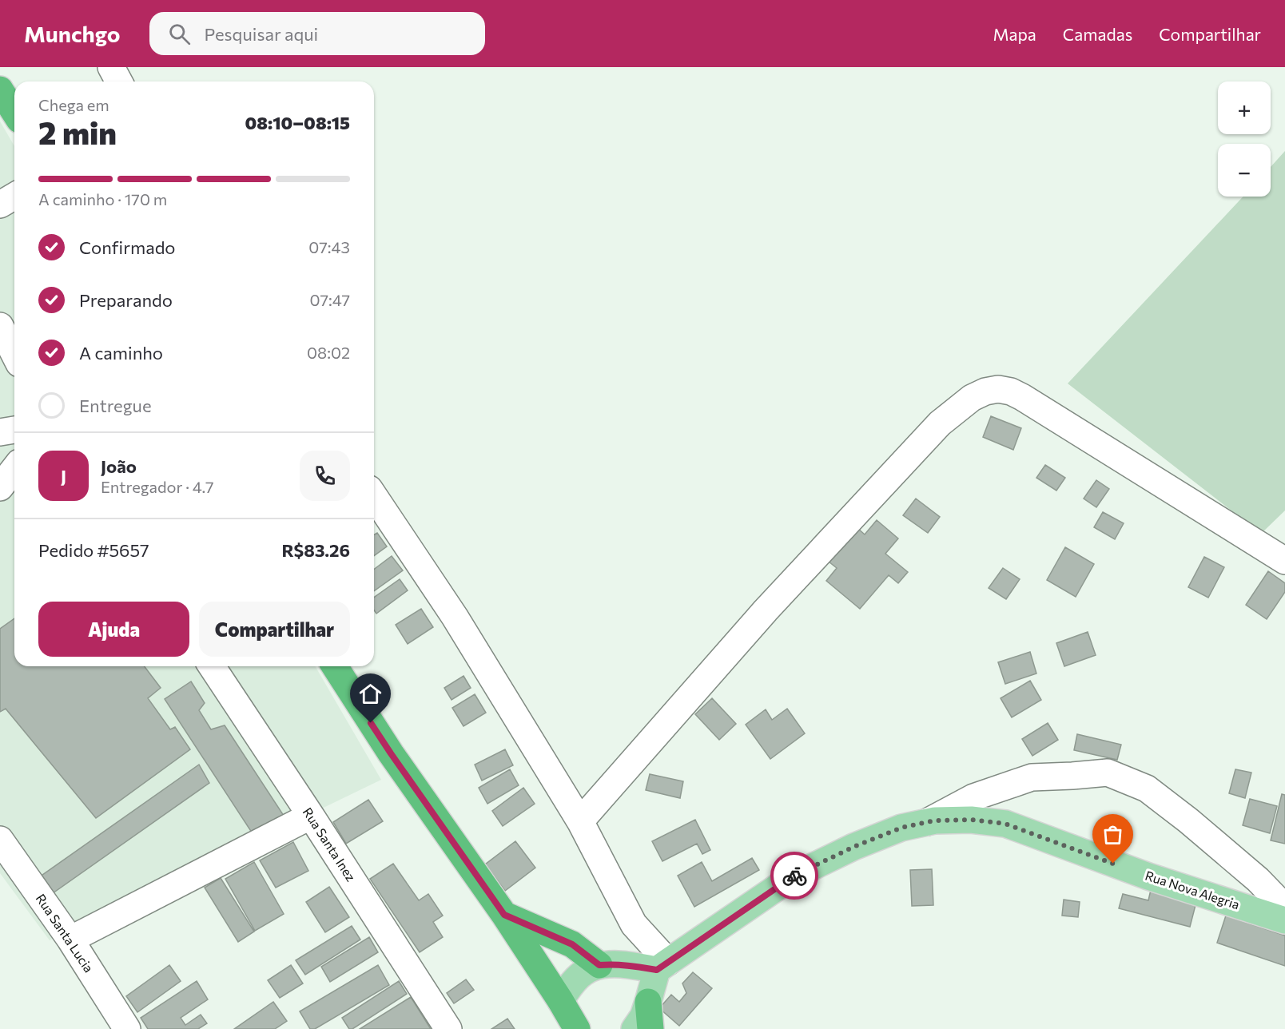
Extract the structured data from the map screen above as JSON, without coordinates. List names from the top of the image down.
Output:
{
  "streets": {
    "main road": ["Rua Nova Alegria"],
    "street": ["Rua Santa Inez", "Rua Santa Lucia"]
  },
  "page": {
    "header": "Munchgo",
    "search": "Pesquisar aqui",
    "nav": ["Mapa", "Camadas", "Compartilhar"],
    "map_buttons": ["+", "−"],
    "heading": ["2 min", "Chega em", "08:10–08:15"],
    "panel": [
      "João",
      "Entregador · 4.7",
      "Pedido #5657",
      "R$83.26"
    ],
    "bar": "A caminho · 170 m",
    "list": [
      ["Confirmado", "07:43"],
      ["Preparando", "07:47"],
      ["A caminho", "08:02"],
      "Entregue"
    ],
    "round": "J",
    "buttons": ["Ajuda", "Compartilhar"]
  }
}
